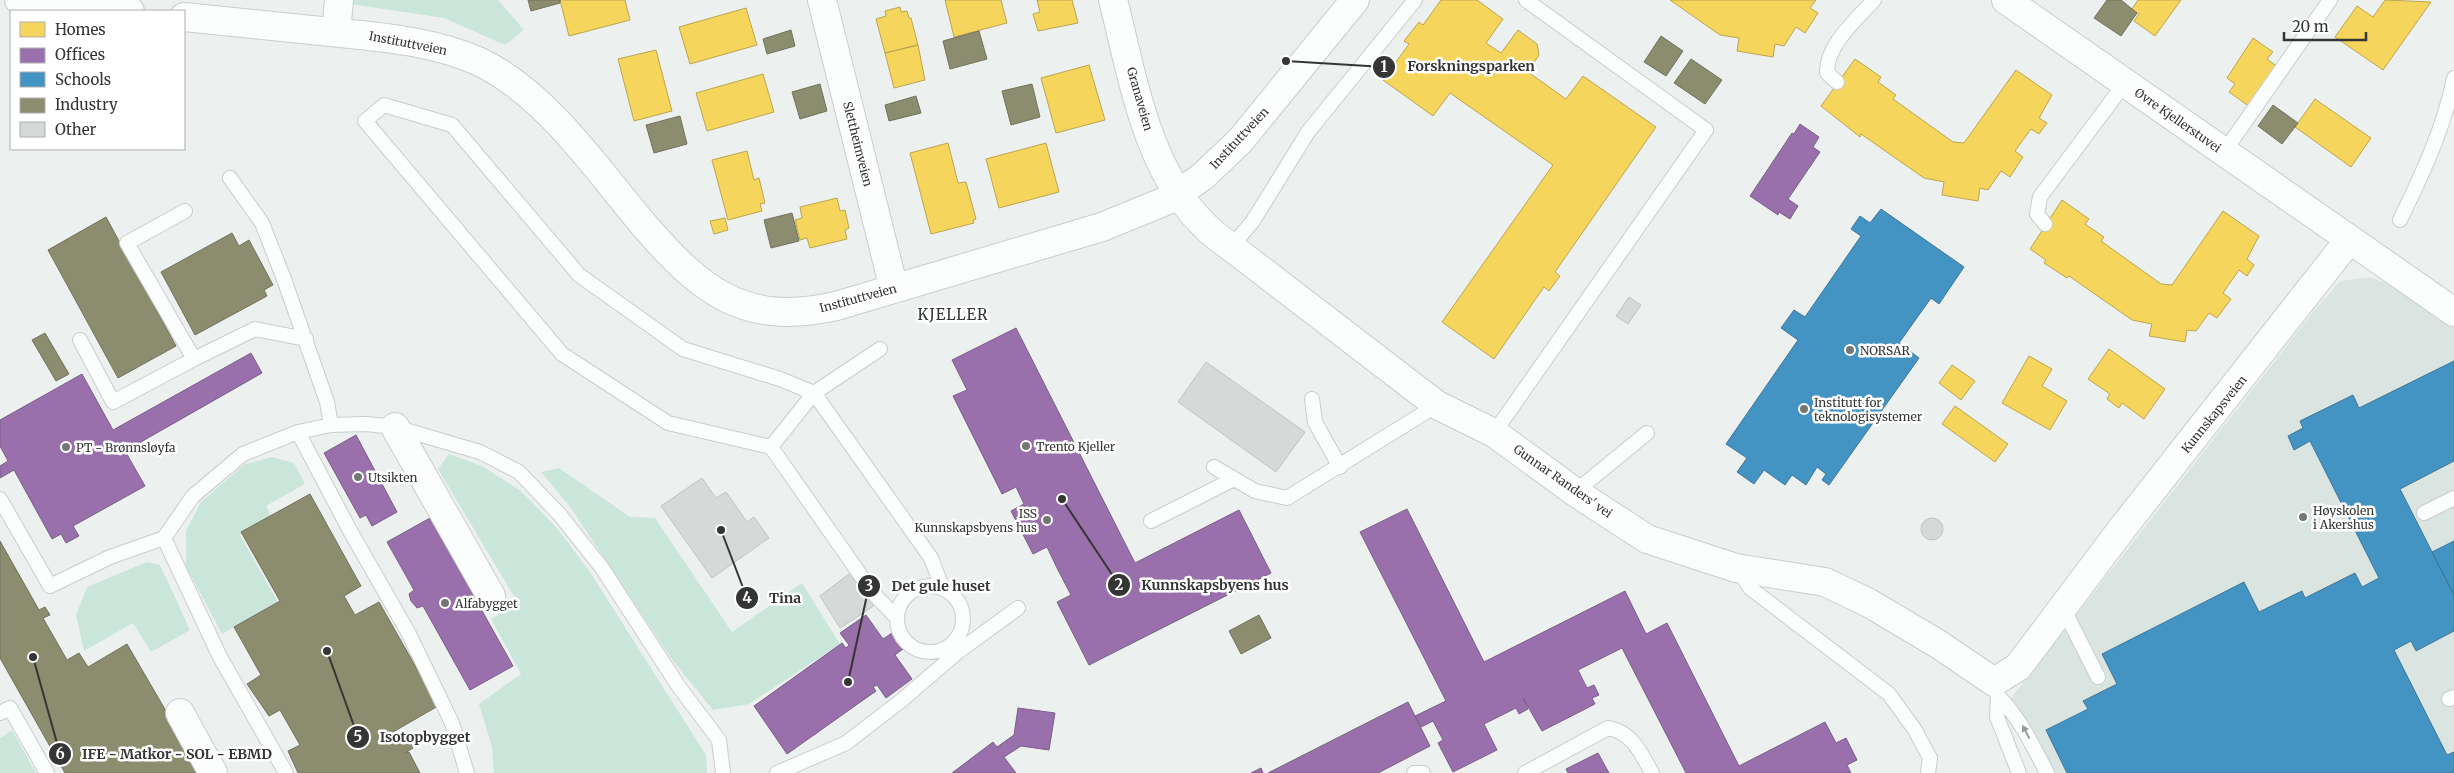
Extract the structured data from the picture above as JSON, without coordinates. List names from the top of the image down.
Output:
{
  "streets": {
    "street": [
      "Instituttveien",
      "Granaveien",
      "Øvre Kjellerstuvei",
      "Slettheimveien",
      "Kunnskapsveien",
      "Gunnar Randers' vei"
    ]
  },
  "crossings": [
    ["Instituttveien", "Granaveien"],
    ["Instituttveien", "Slettheimveien"],
    ["Instituttveien", "Gunnar Randers' vei"],
    ["Granaveien", "Gunnar Randers' vei"],
    ["Øvre Kjellerstuvei", "Kunnskapsveien"],
    ["Kunnskapsveien", "Gunnar Randers' vei"]
  ],
  "districts": ["KJELLER"],
  "places": [
    "Forskningsparken",
    "NORSAR",
    "Institutt for teknologisystemer",
    "Trento Kjeller",
    "PT - Brønnsløyfa",
    "Utsikten",
    "Kunnskapsbyens hus",
    "Høyskolen i Akershus",
    "ISS Kunnskapsbyens hus",
    "Tina",
    "Alfabygget",
    "Isotopbygget",
    "IFE - Matkor - SOL - EBMD",
    "Det gule huset"
  ],
  "legend": [
    "Homes",
    "Offices",
    "Schools",
    "Industry",
    "Other"
  ],
  "scale_bar": "20 m"
}
